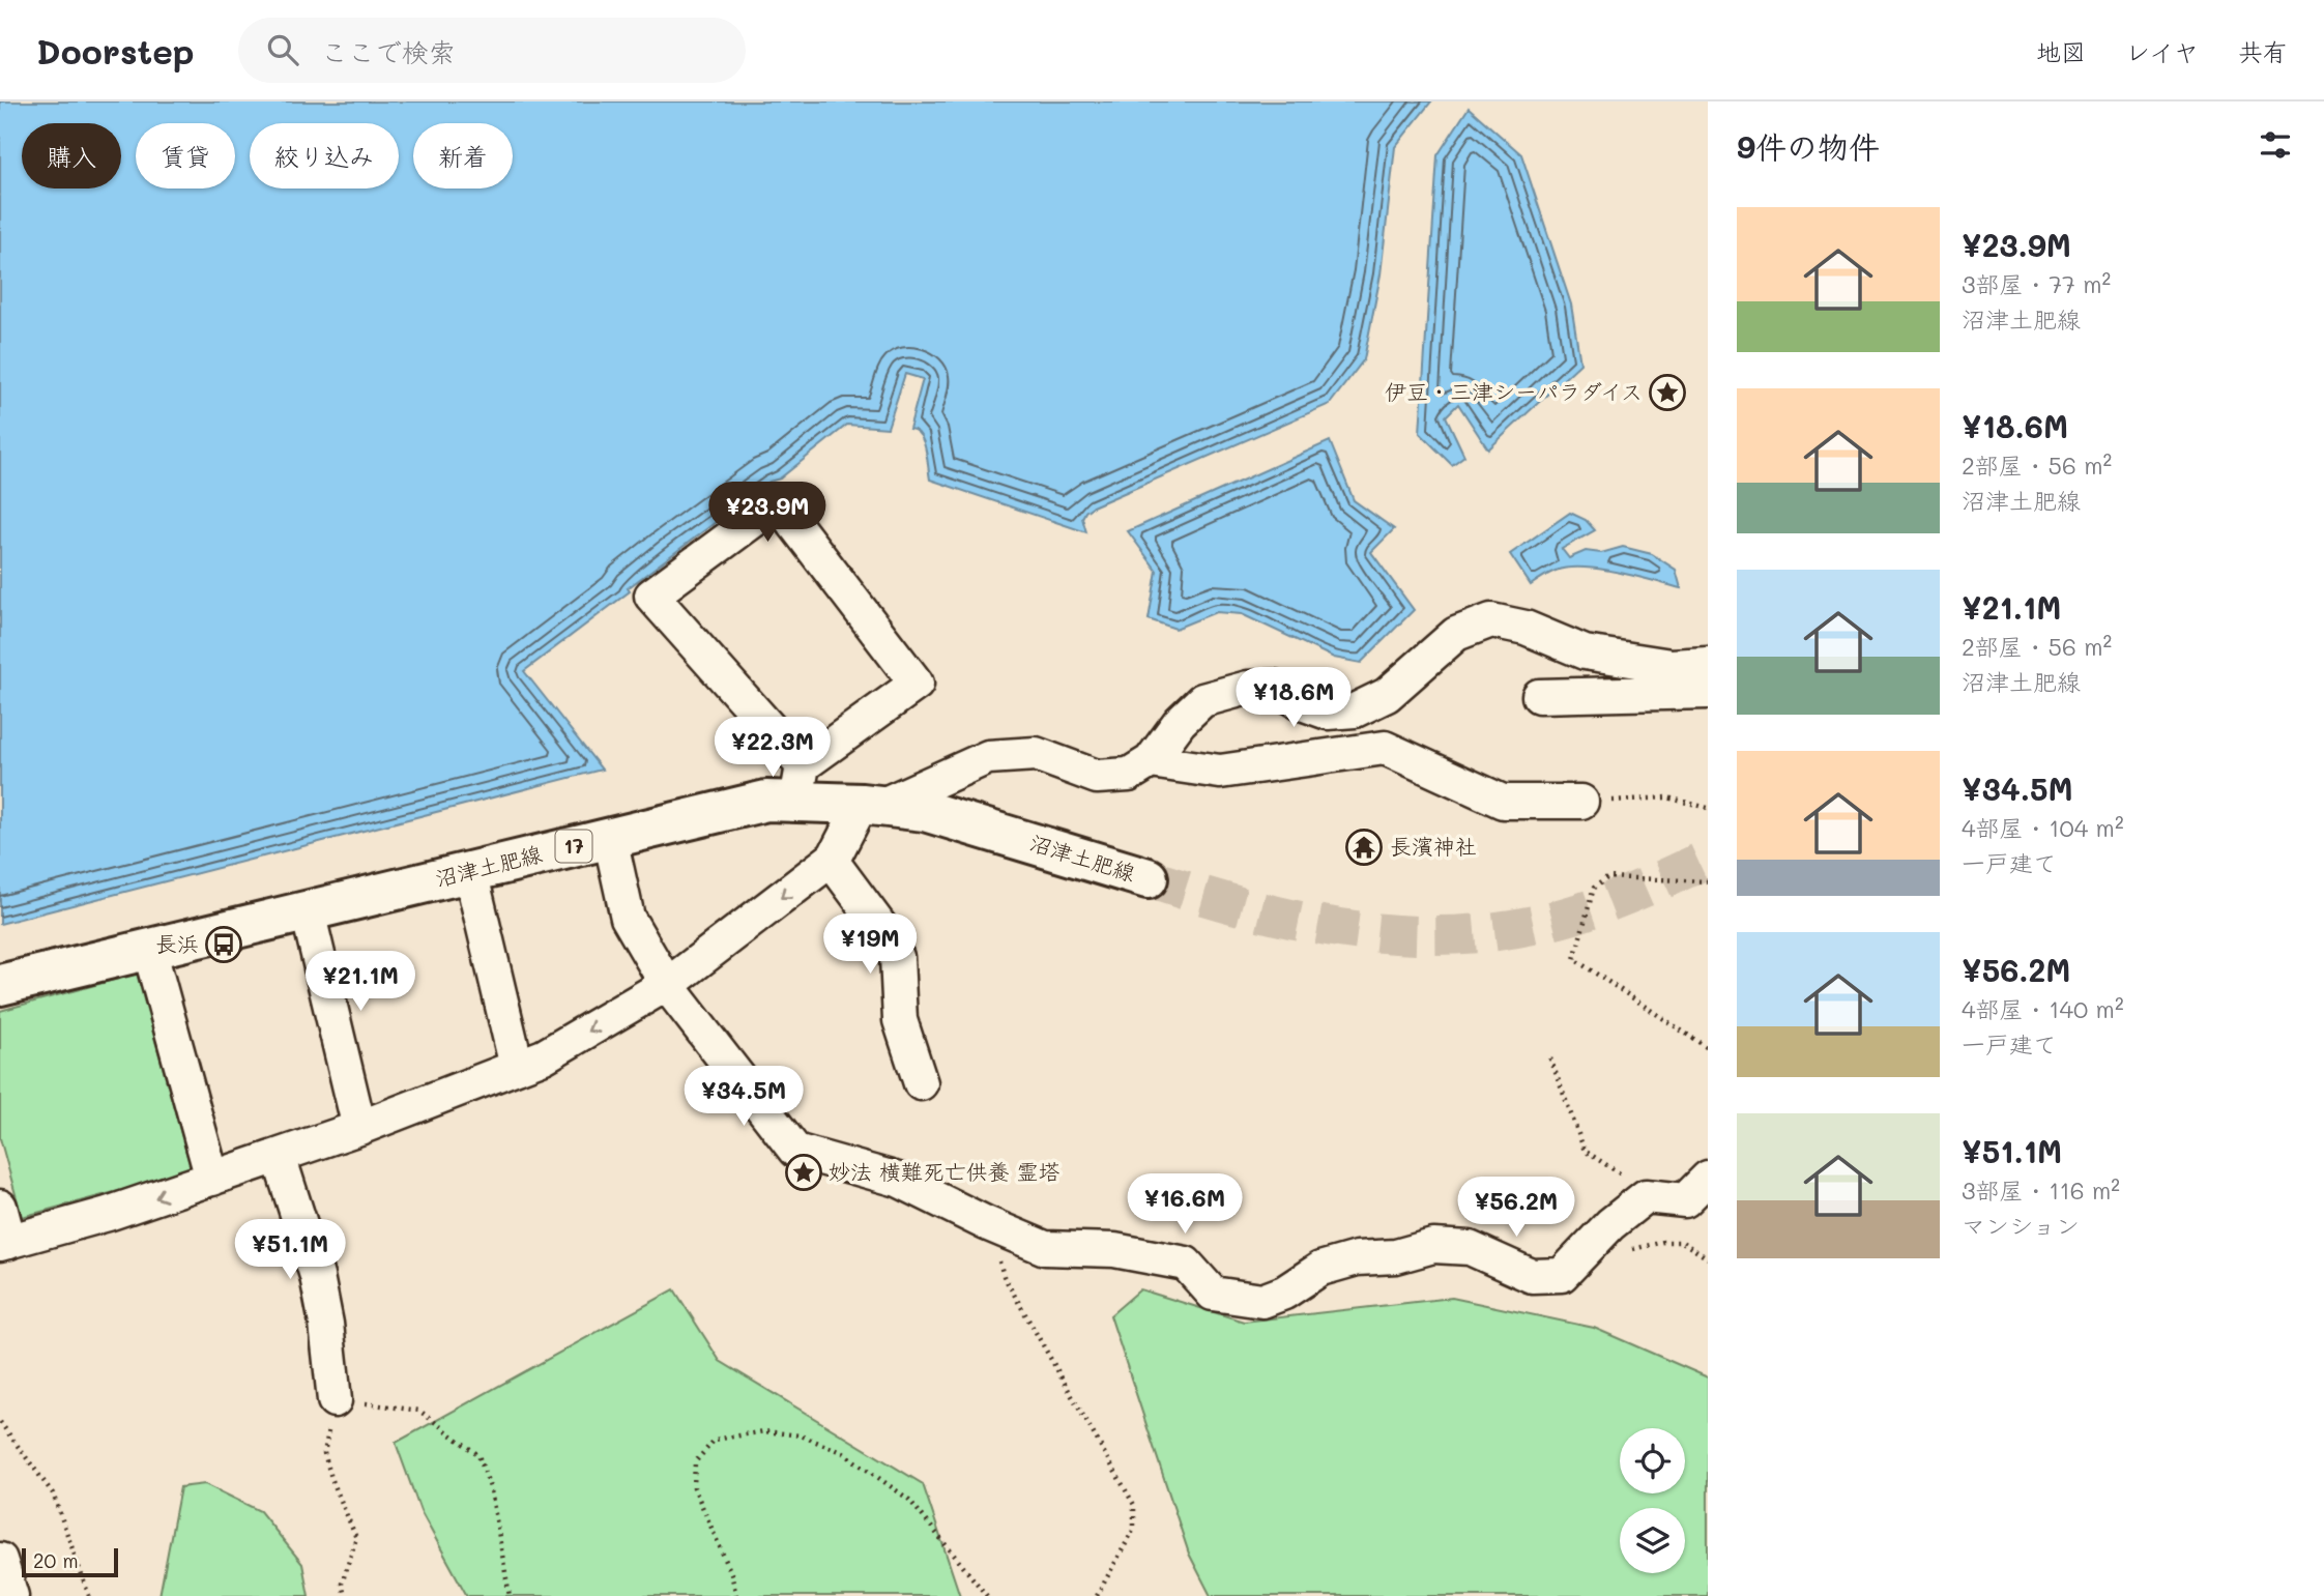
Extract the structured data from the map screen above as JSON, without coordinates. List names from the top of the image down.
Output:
{
  "streets": {
    "main road": ["17", "沼津土肥線"]
  },
  "places": {
    "place": ["伊豆・三津シーパラダイス", "妙法 横難死亡供養 霊塔"],
    "temple": ["長濱神社"],
    "bus stop": ["長浜"]
  },
  "scale_bar": "20 m",
  "page": {
    "header": "Doorstep",
    "search": "ここで検索",
    "nav": ["地図", "レイヤ", "共有"],
    "heading": "9件の物件",
    "chip": [
      "購入",
      "賃貸",
      "絞り込み",
      "新着"
    ],
    "list": [
      {
        "name": "¥23.9M",
        "note": "3部屋 · 77 m² · 沼津土肥線"
      },
      {
        "name": "¥18.6M",
        "note": "2部屋 · 56 m² · 沼津土肥線"
      },
      {
        "name": "¥21.1M",
        "note": "2部屋 · 56 m² · 沼津土肥線"
      },
      {
        "name": "¥34.5M",
        "note": "4部屋 · 104 m² · 一戸建て"
      },
      {
        "name": "¥56.2M",
        "note": "4部屋 · 140 m² · 一戸建て"
      },
      {
        "name": "¥51.1M",
        "note": "3部屋 · 116 m² · マンション"
      }
    ],
    "price": [
      "¥23.9M",
      "¥18.6M",
      "¥22.3M",
      "¥19M",
      "¥21.1M",
      "¥34.5M",
      "¥16.6M",
      "¥56.2M",
      "¥51.1M"
    ],
    "scale": "20 m"
  }
}
